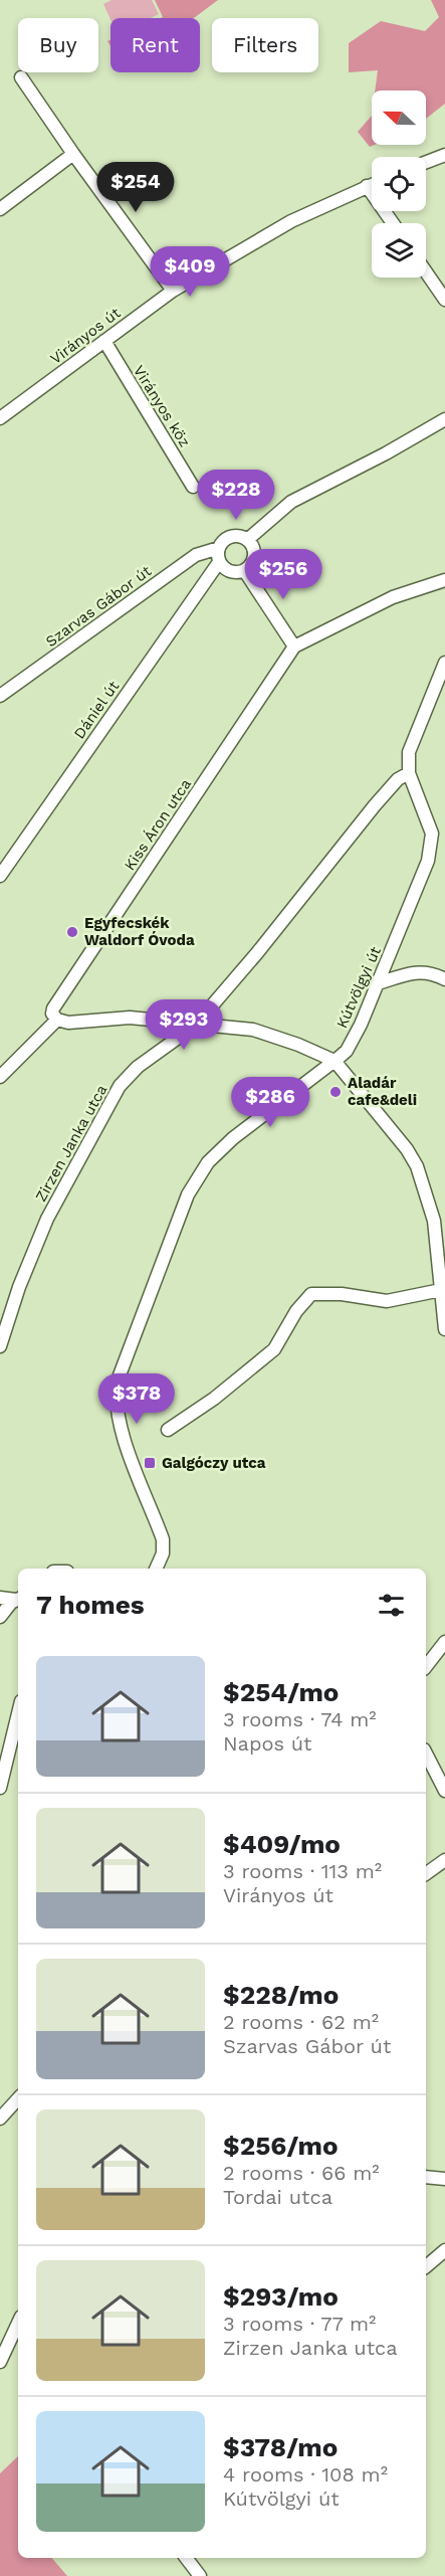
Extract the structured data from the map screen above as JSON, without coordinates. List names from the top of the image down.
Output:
{
  "streets": {
    "street": [
      "Virányos út",
      "Virányos köz",
      "Szarvas Gábor út",
      "Dániel út",
      "Kiss Áron utca",
      "Kútvölgyi út",
      "Zirzen Janka utca"
    ]
  },
  "crossings": [
    ["Virányos út", "Virányos köz"],
    ["Szarvas Gábor út", "Dániel út"],
    ["Kútvölgyi út", "Zirzen Janka utca"]
  ],
  "places": {
    "other": ["Egyfecskék Waldorf Óvoda", "Aladár cafe&deli"],
    "transit": ["Galgóczy utca"]
  },
  "north": "left",
  "page": {
    "chip": ["Buy", "Rent", "Filters"],
    "price": [
      "$254",
      "$409",
      "$228",
      "$256",
      "$293",
      "$286",
      "$378"
    ],
    "heading": "7 homes",
    "list": [
      {
        "name": "$254/mo",
        "note": "3 rooms · 74 m² · Napos út"
      },
      {
        "name": "$409/mo",
        "note": "3 rooms · 113 m² · Virányos út"
      },
      {
        "name": "$228/mo",
        "note": "2 rooms · 62 m² · Szarvas Gábor út"
      },
      {
        "name": "$256/mo",
        "note": "2 rooms · 66 m² · Tordai utca"
      },
      {
        "name": "$293/mo",
        "note": "3 rooms · 77 m² · Zirzen Janka utca"
      },
      {
        "name": "$378/mo",
        "note": "4 rooms · 108 m² · Kútvölgyi út"
      }
    ]
  }
}
